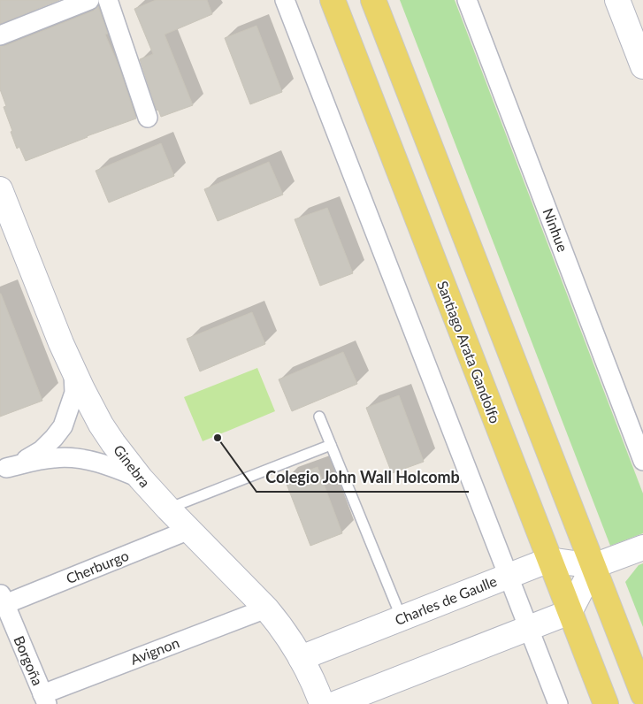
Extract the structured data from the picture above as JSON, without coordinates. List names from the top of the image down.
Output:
{
  "streets": {
    "main road": ["Santiago Arata Gandolfo"],
    "street": [
      "Ninhue",
      "Ginebra",
      "Cherburgo",
      "Charles de Gaulle",
      "Avignon",
      "Borgoña"
    ]
  },
  "crossings": [
    ["Santiago Arata Gandolfo", "Charles de Gaulle"],
    ["Ginebra", "Cherburgo"],
    ["Ginebra", "Charles de Gaulle"],
    ["Ginebra", "Avignon"],
    ["Cherburgo", "Borgoña"],
    ["Avignon", "Borgoña"]
  ],
  "places": ["Colegio John Wall Holcomb"]
}
